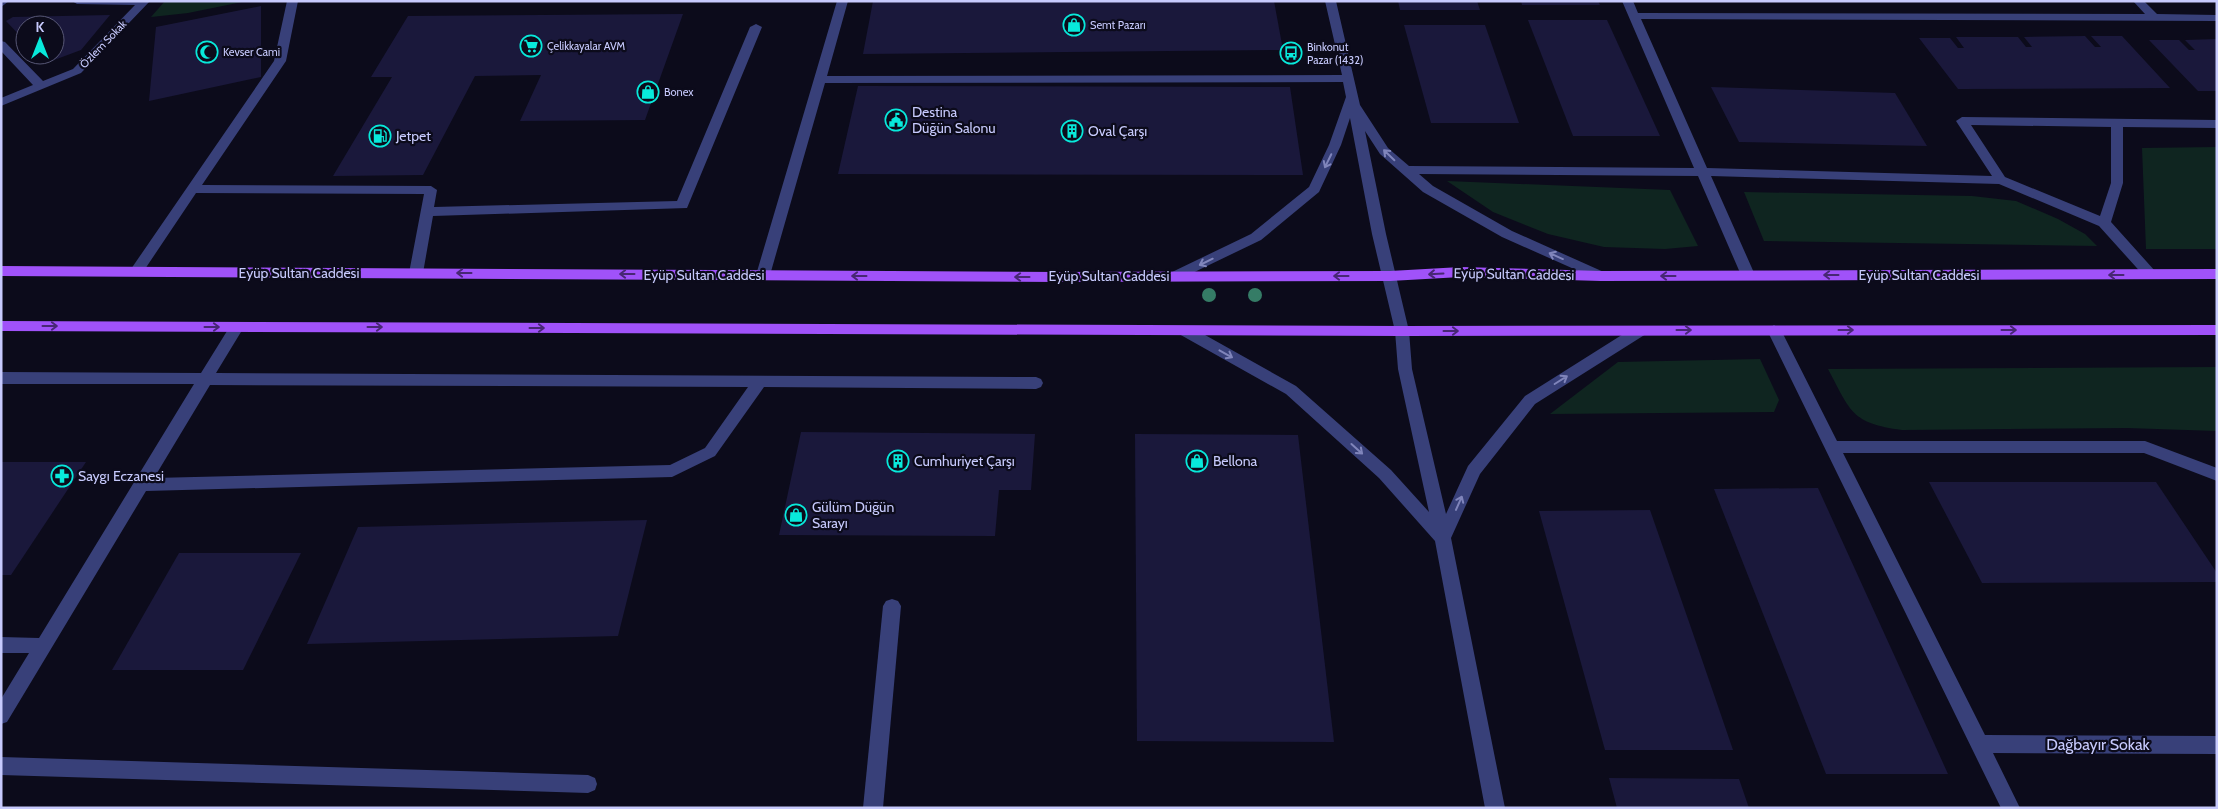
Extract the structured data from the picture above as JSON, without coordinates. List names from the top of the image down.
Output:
{
  "streets": {
    "main road": ["Eyüp Sultan Caddesi"],
    "street": ["Özlem Sokak", "Dağbayır Sokak"]
  },
  "places": {
    "shop": [
      "Semt Pazarı",
      "Bonex",
      "Bellona",
      "Gülüm Düğün Sarayı"
    ],
    "supermarket": ["Çelikkayalar AVM"],
    "mosque": ["Kevser Cami"],
    "bus stop": ["Binkonut Pazar (1432)"],
    "public building": ["Destina Düğün Salonu"],
    "building": ["Oval Çarşı", "Cumhuriyet Çarşı"],
    "fuel station": ["Jetpet"],
    "pharmacy": ["Saygı Eczanesi"]
  },
  "north": "top"
}
